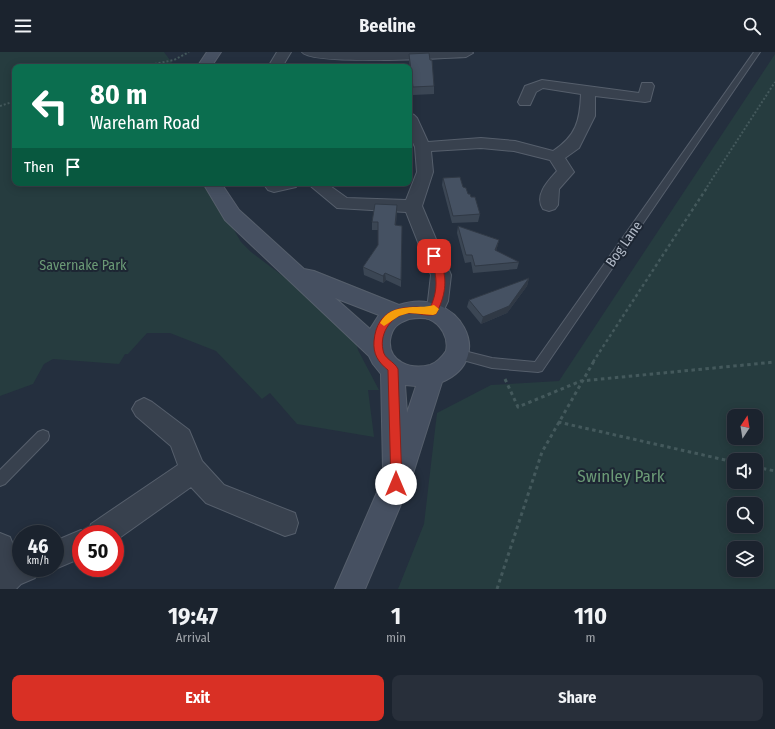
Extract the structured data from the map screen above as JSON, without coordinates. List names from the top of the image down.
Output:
{
  "streets": {
    "lane": ["Bog Lane"]
  },
  "parks": ["Savernake Park", "Swinley Park"],
  "north": "top",
  "page": {
    "header": "Beeline",
    "turn": ["80 m", "Wareham Road"],
    "then": "Then",
    "speed": "46 km/h",
    "limit": "50",
    "eta": [
      "19:47",
      "Arrival",
      "1",
      "min",
      "110",
      "m"
    ],
    "buttons": ["Exit", "Share"]
  }
}
